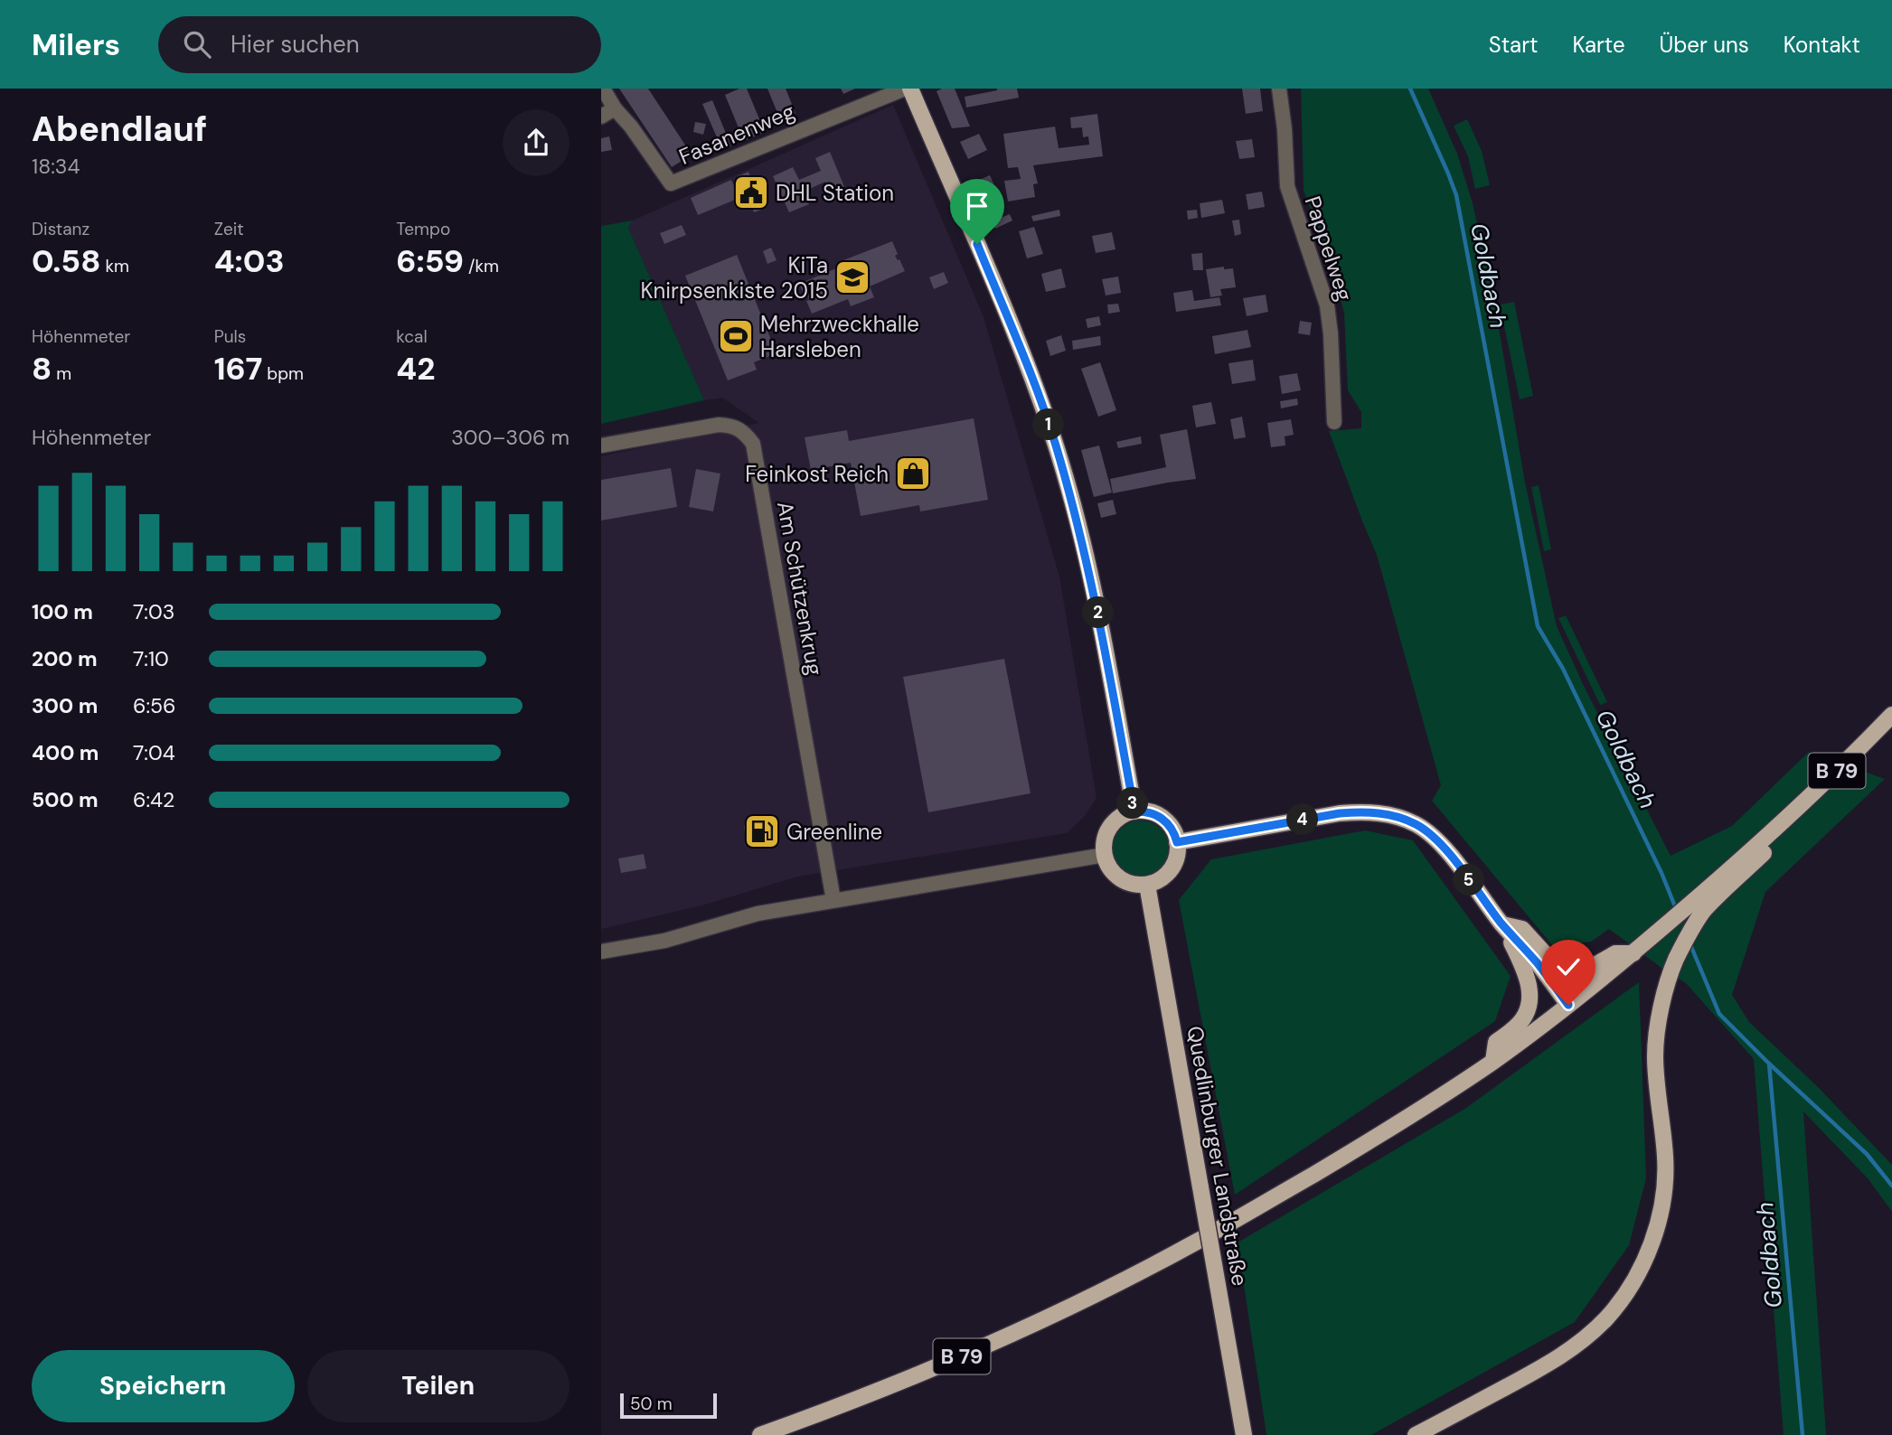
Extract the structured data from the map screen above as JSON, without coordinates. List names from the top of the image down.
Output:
{
  "streets": {
    "main road": ["B 79", "Quedlinburger Landstraße"],
    "street": ["Fasanenweg", "Pappelweg", "Am Schützenkrug"]
  },
  "water": ["Goldbach"],
  "places": {
    "public building": ["DHL Station"],
    "school or university": ["KiTa Knirpsenkiste 2015"],
    "sports": ["Mehrzweckhalle Harsleben"],
    "shop": ["Feinkost Reich"],
    "fuel station": ["Greenline"]
  },
  "scale_bar": "50 m",
  "page": {
    "header": "Milers",
    "search": "Hier suchen",
    "nav": [
      "Start",
      "Karte",
      "Über uns",
      "Kontakt"
    ],
    "heading": ["Abendlauf", "18:34"],
    "stats": [
      ["Distanz", "0.58 km"],
      ["Zeit", "4:03"],
      ["Tempo", "6:59 /km"],
      ["Höhenmeter", "8 m"],
      ["Puls", "167 bpm"],
      ["kcal", "42"]
    ],
    "pins": [
      "1",
      "2",
      "3",
      "4",
      "5"
    ],
    "chart": ["Höhenmeter", "300–306 m"],
    "list": [
      {
        "name": "100 m",
        "note": "7:03"
      },
      {
        "name": "200 m",
        "note": "7:10"
      },
      {
        "name": "300 m",
        "note": "6:56"
      },
      {
        "name": "400 m",
        "note": "7:04"
      },
      {
        "name": "500 m",
        "note": "6:42"
      }
    ],
    "buttons": ["Speichern", "Teilen"],
    "scale": "50 m"
  }
}
